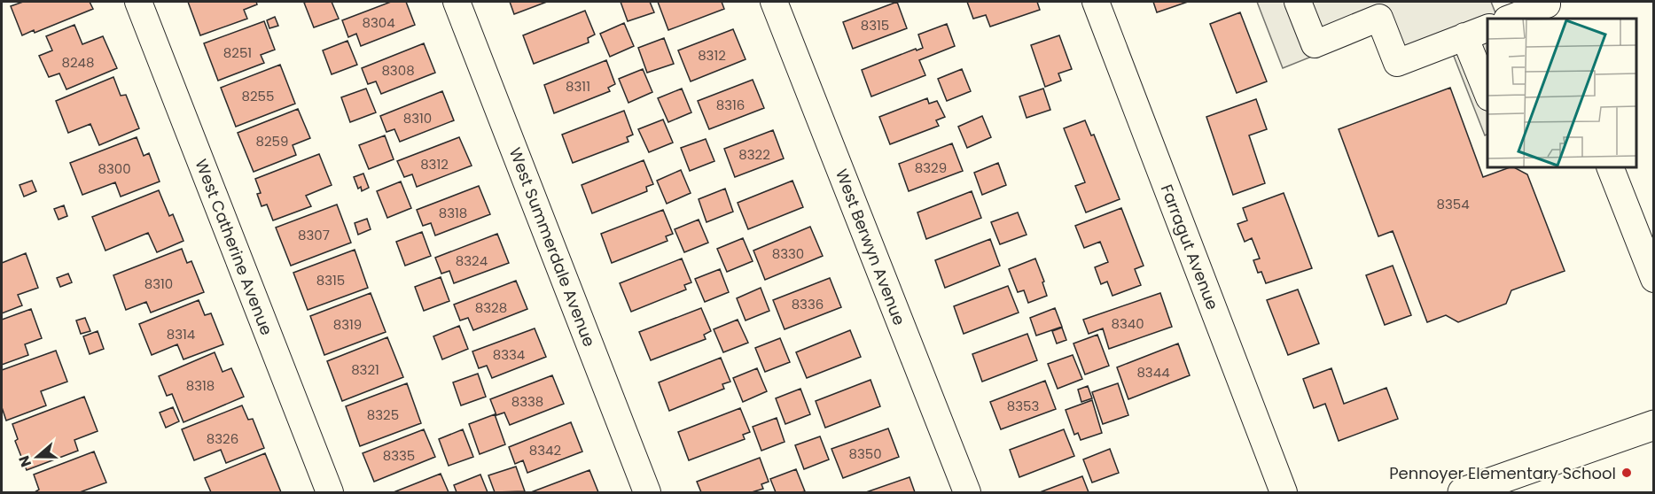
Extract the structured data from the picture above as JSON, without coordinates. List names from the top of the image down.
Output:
{
  "streets": {
    "street": [
      "West Catherine Avenue",
      "West Summerdale Avenue",
      "West Berwyn Avenue",
      "Farragut Avenue"
    ]
  },
  "places": ["Pennoyer Elementary School"],
  "house_numbers": [
    "8304",
    "8315",
    "8251",
    "8312",
    "8248",
    "8308",
    "8311",
    "8255",
    "8316",
    "8310",
    "8259",
    "8322",
    "8312",
    "8329",
    "8300",
    "8354",
    "8318",
    "8307",
    "8330",
    "8324",
    "8315",
    "8310",
    "8336",
    "8328",
    "8340",
    "8319",
    "8314",
    "8334",
    "8321",
    "8344",
    "8318",
    "8338",
    "8353",
    "8325",
    "8326",
    "8342",
    "8350",
    "8335"
  ],
  "north": "left"
}
